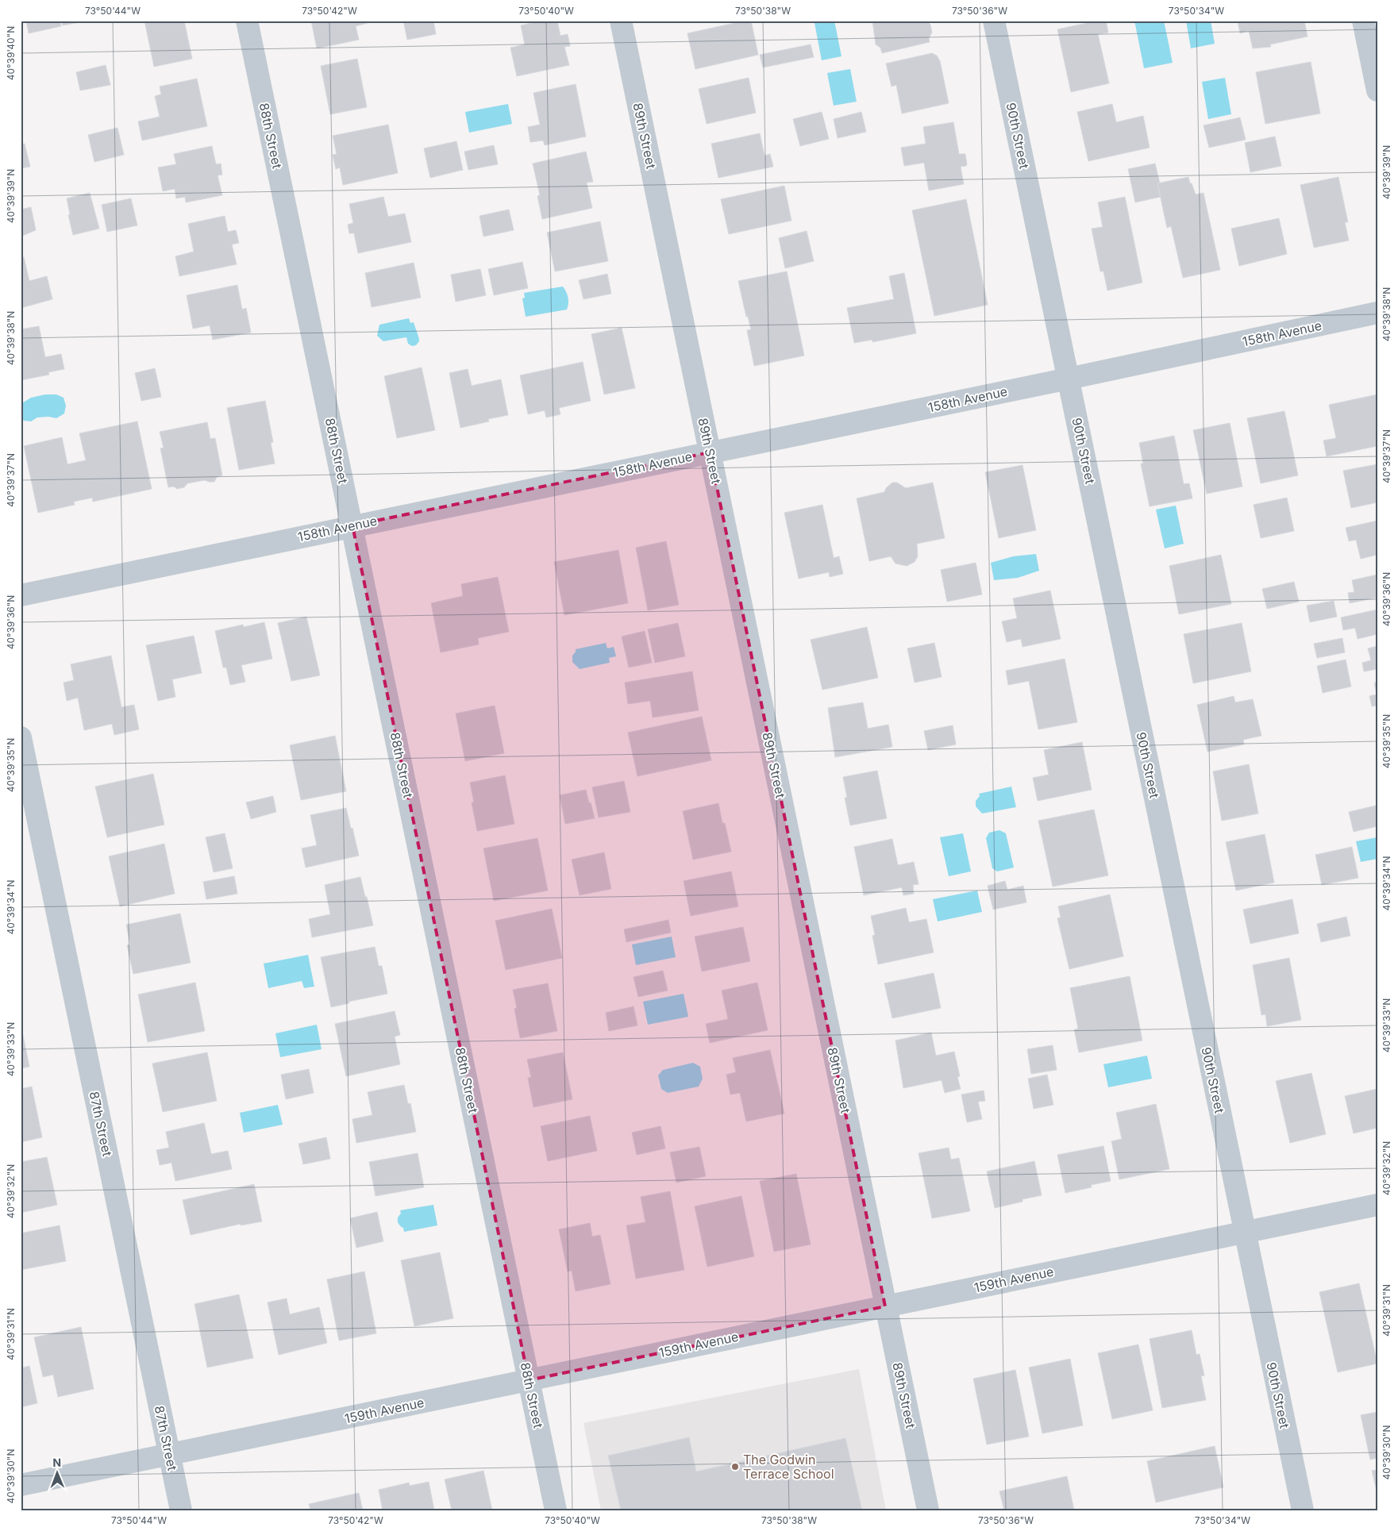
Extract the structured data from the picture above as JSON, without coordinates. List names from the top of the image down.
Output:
{
  "streets": {
    "street": [
      "88th Street",
      "89th Street",
      "90th Street",
      "158th Avenue",
      "87th Street",
      "159th Avenue"
    ]
  },
  "crossings": [
    ["88th Street", "158th Avenue"],
    ["88th Street", "159th Avenue"],
    ["89th Street", "158th Avenue"],
    ["89th Street", "159th Avenue"],
    ["90th Street", "158th Avenue"],
    ["90th Street", "159th Avenue"],
    ["87th Street", "159th Avenue"]
  ],
  "places": ["The Godwin Terrace School"],
  "north": "top",
  "coordinates": [
    "73°50'44\"W",
    "73°50'42\"W",
    "73°50'40\"W",
    "73°50'38\"W",
    "73°50'36\"W",
    "73°50'34\"W",
    "40°39'40\"N",
    "40°39'39\"N",
    "40°39'38\"N",
    "40°39'37\"N",
    "40°39'36\"N",
    "40°39'35\"N",
    "40°39'34\"N",
    "40°39'33\"N",
    "40°39'32\"N",
    "40°39'31\"N",
    "40°39'30\"N"
  ]
}
